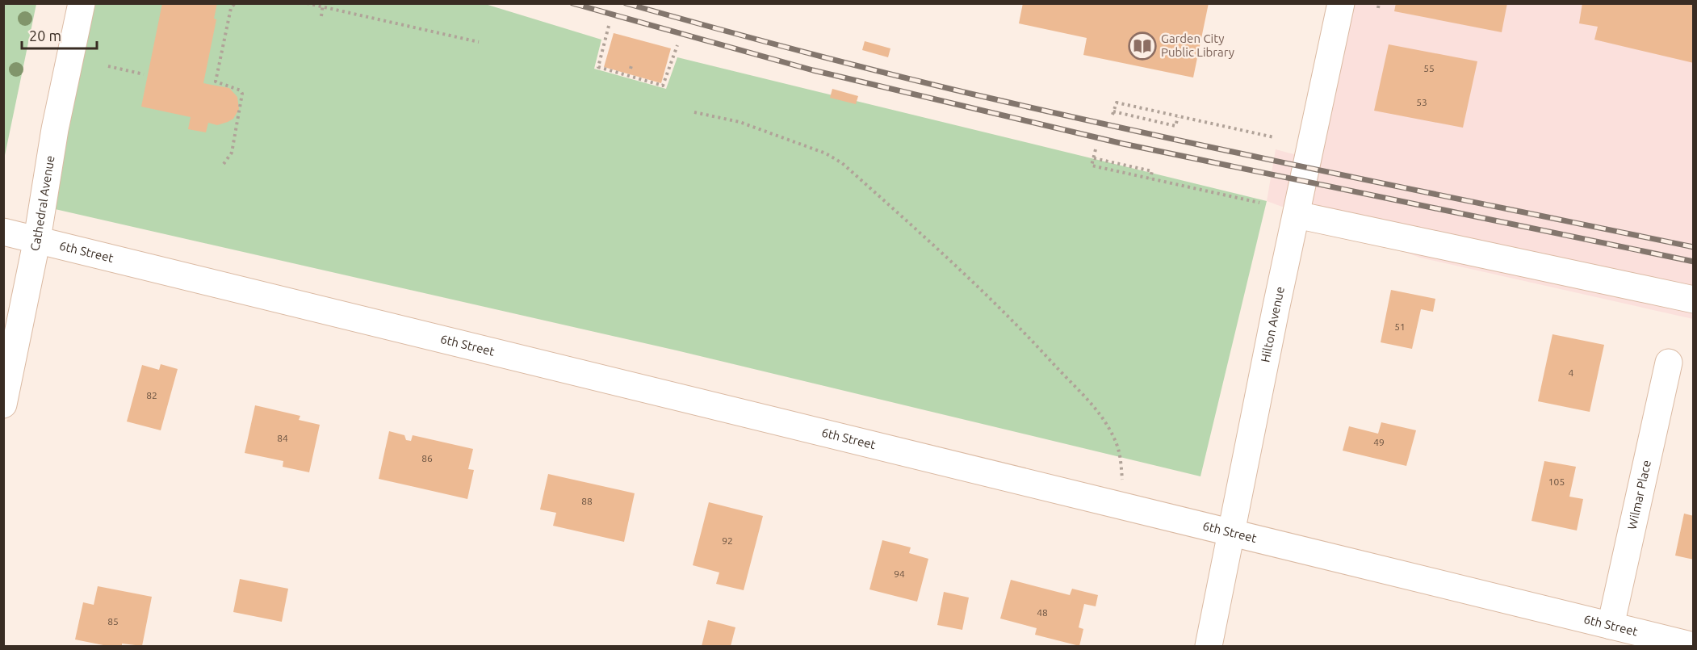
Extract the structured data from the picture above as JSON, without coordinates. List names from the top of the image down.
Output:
{
  "streets": {
    "street": [
      "Cathedral Avenue",
      "6th Street",
      "Hilton Avenue",
      "Wilmar Place"
    ]
  },
  "crossings": [
    ["Cathedral Avenue", "6th Street"],
    ["6th Street", "Hilton Avenue"],
    ["6th Street", "Wilmar Place"]
  ],
  "places": {
    "library": ["Garden City Public Library"]
  },
  "house_numbers": [
    "55",
    "53",
    "51",
    "4",
    "82",
    "84",
    "49",
    "86",
    "105",
    "88",
    "92",
    "94",
    "48",
    "85"
  ],
  "scale_bar": "20 m"
}
